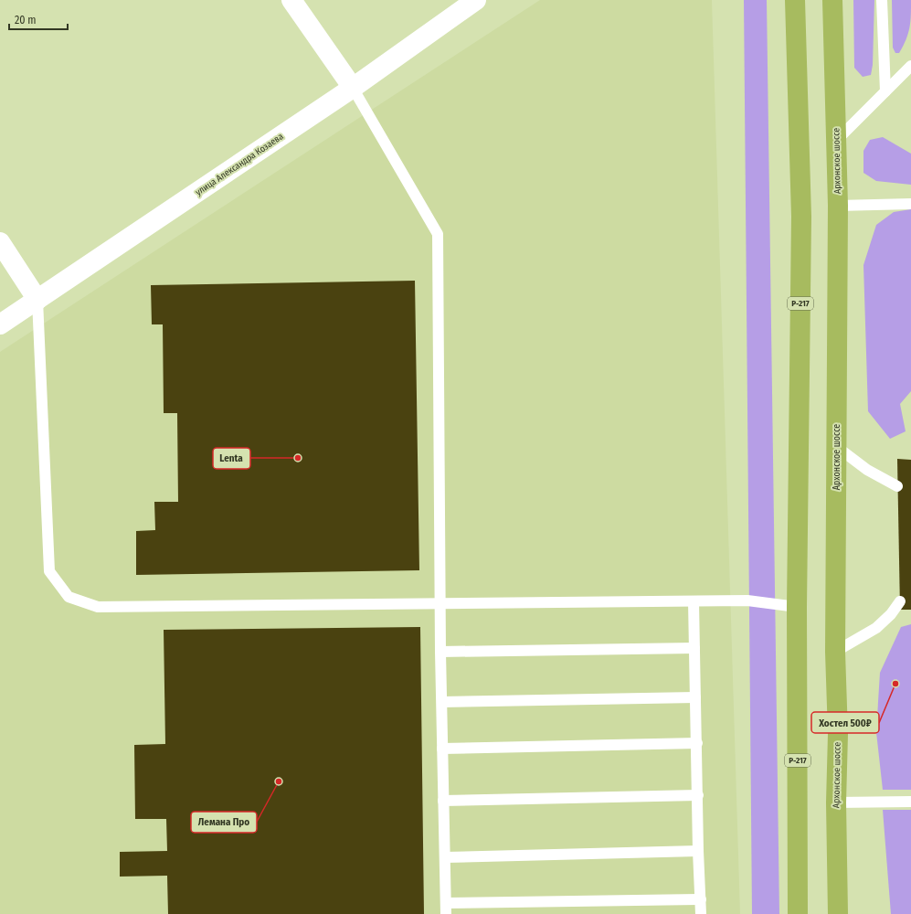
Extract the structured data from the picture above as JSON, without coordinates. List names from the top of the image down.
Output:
{
  "streets": {
    "highway": ["Архонское шоссе", "Р-217"],
    "street": ["улица Александра Козаева"]
  },
  "places": ["Lenta", "Хостел 500₽", "Лемана Про"],
  "scale_bar": "20 m"
}
